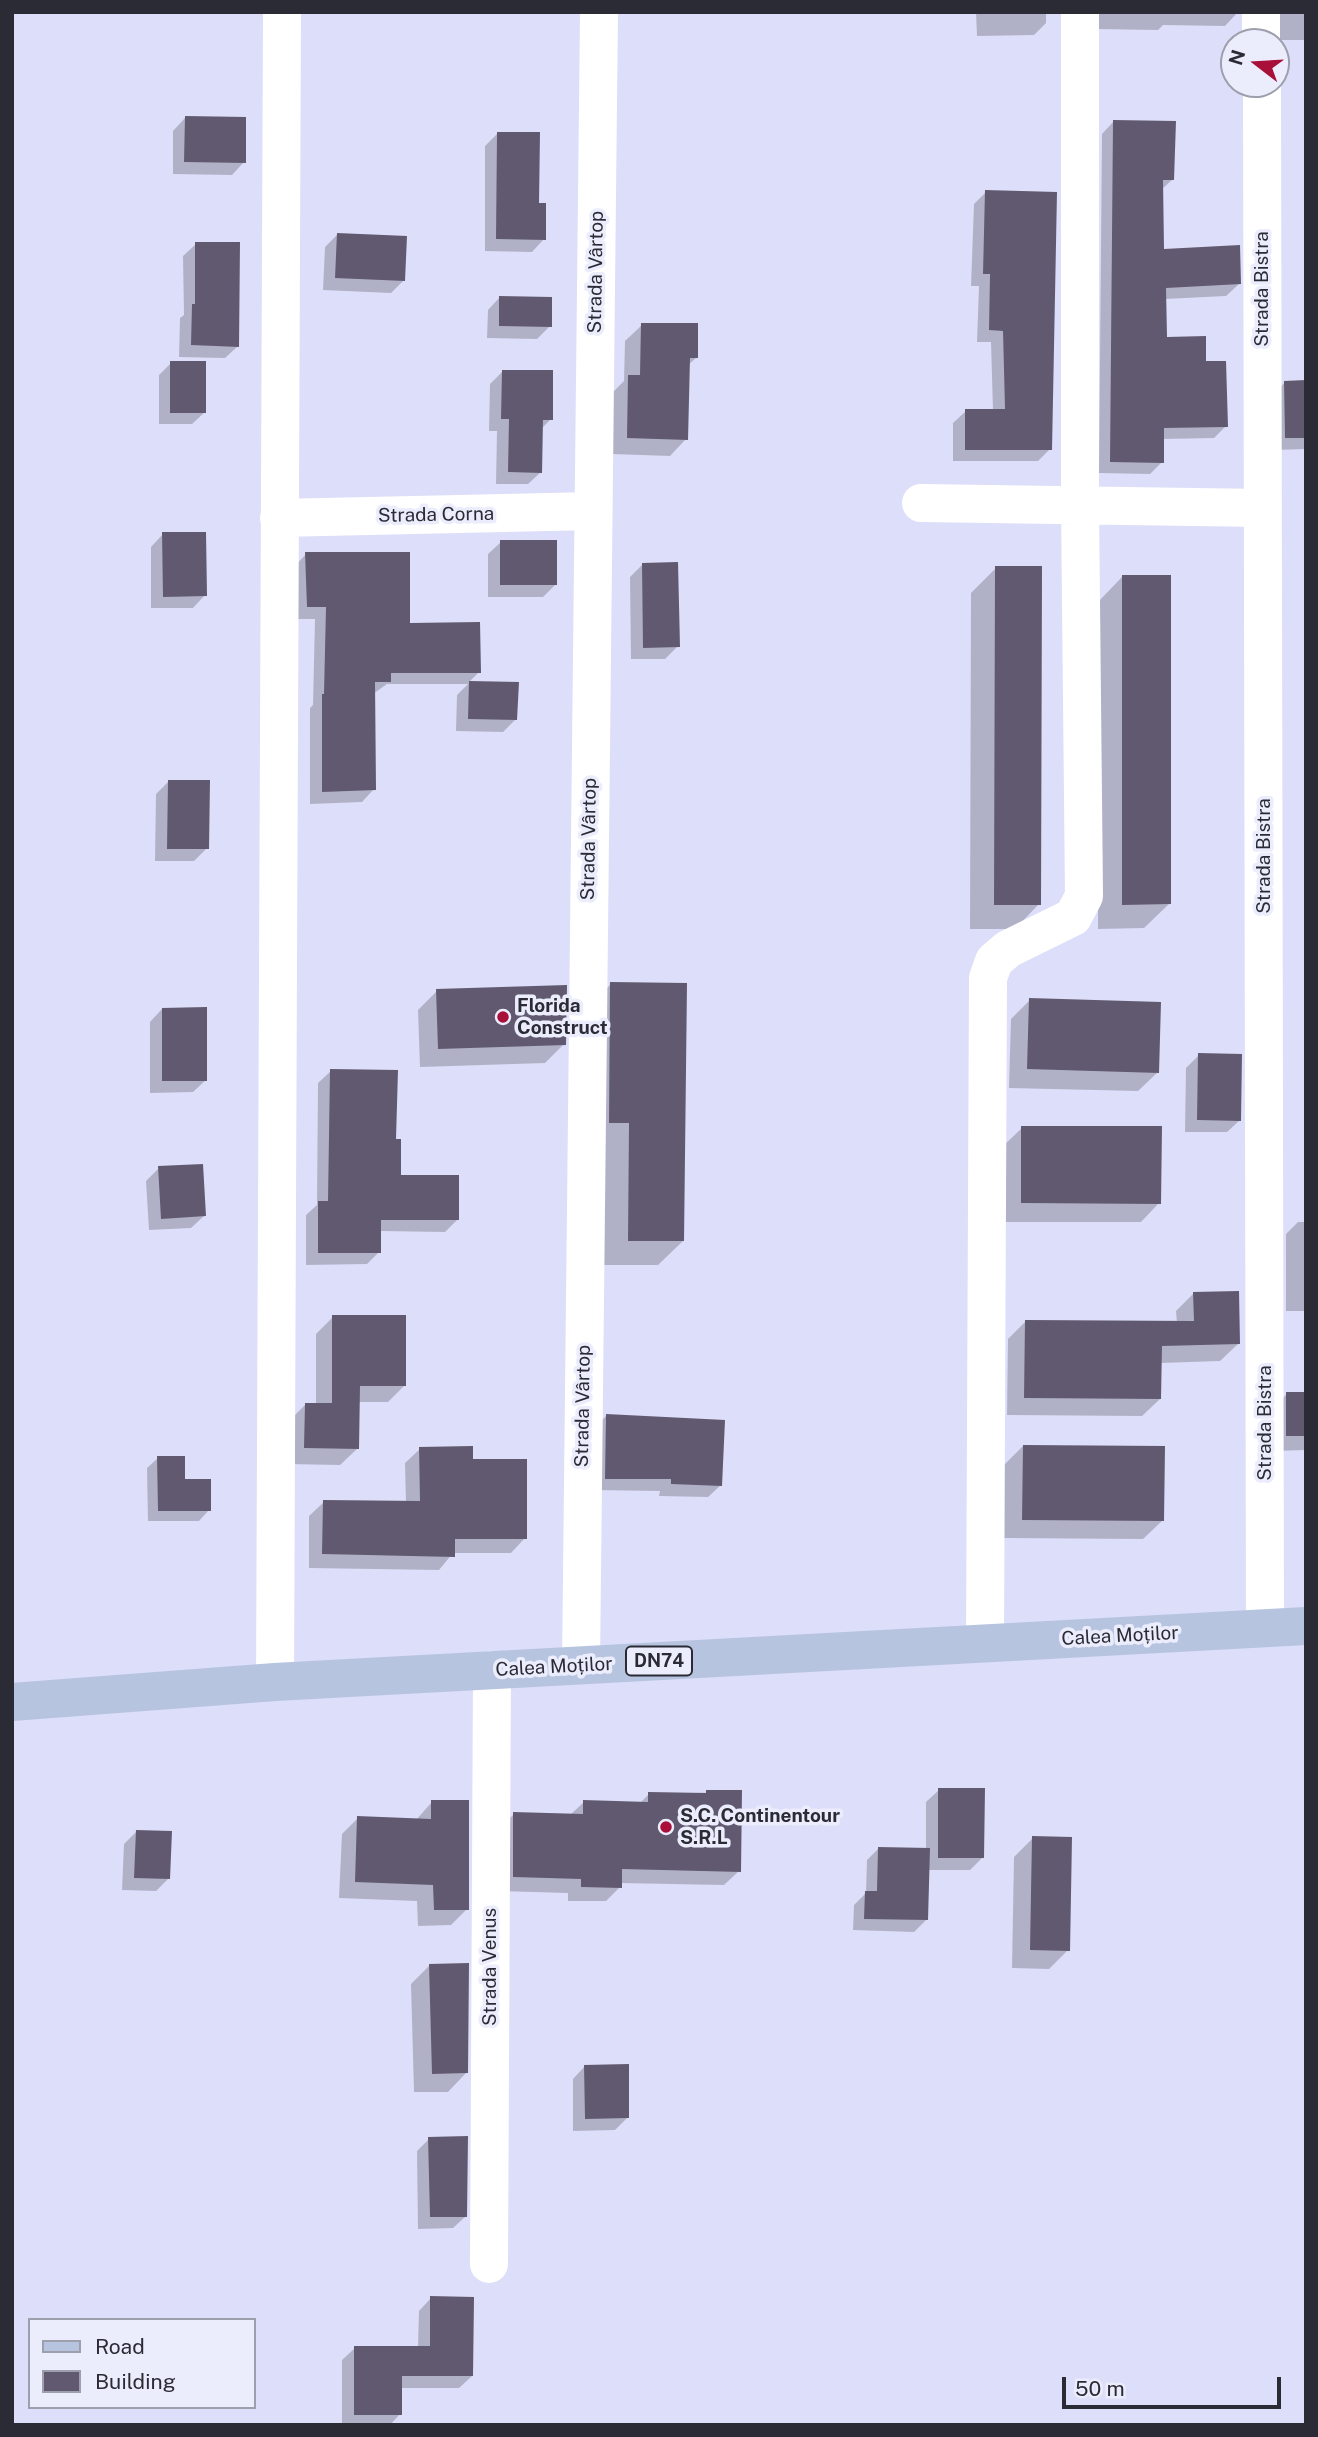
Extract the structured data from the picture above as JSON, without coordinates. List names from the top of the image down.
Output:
{
  "streets": {
    "main road": ["Calea Moților", "DN74"],
    "street": [
      "Strada Vârtop",
      "Strada Bistra",
      "Strada Corna",
      "Strada Venus"
    ]
  },
  "crossings": [
    ["Strada Vârtop", "Strada Corna"],
    ["Strada Vârtop", "Calea Moților"],
    ["Strada Bistra", "Calea Moților"],
    ["Calea Moților", "Strada Venus"]
  ],
  "places": ["Florida Construct", "S.C. Continentour S.R.L"],
  "legend": ["Road", "Building"],
  "scale_bar": "50 m",
  "north": "left"
}
